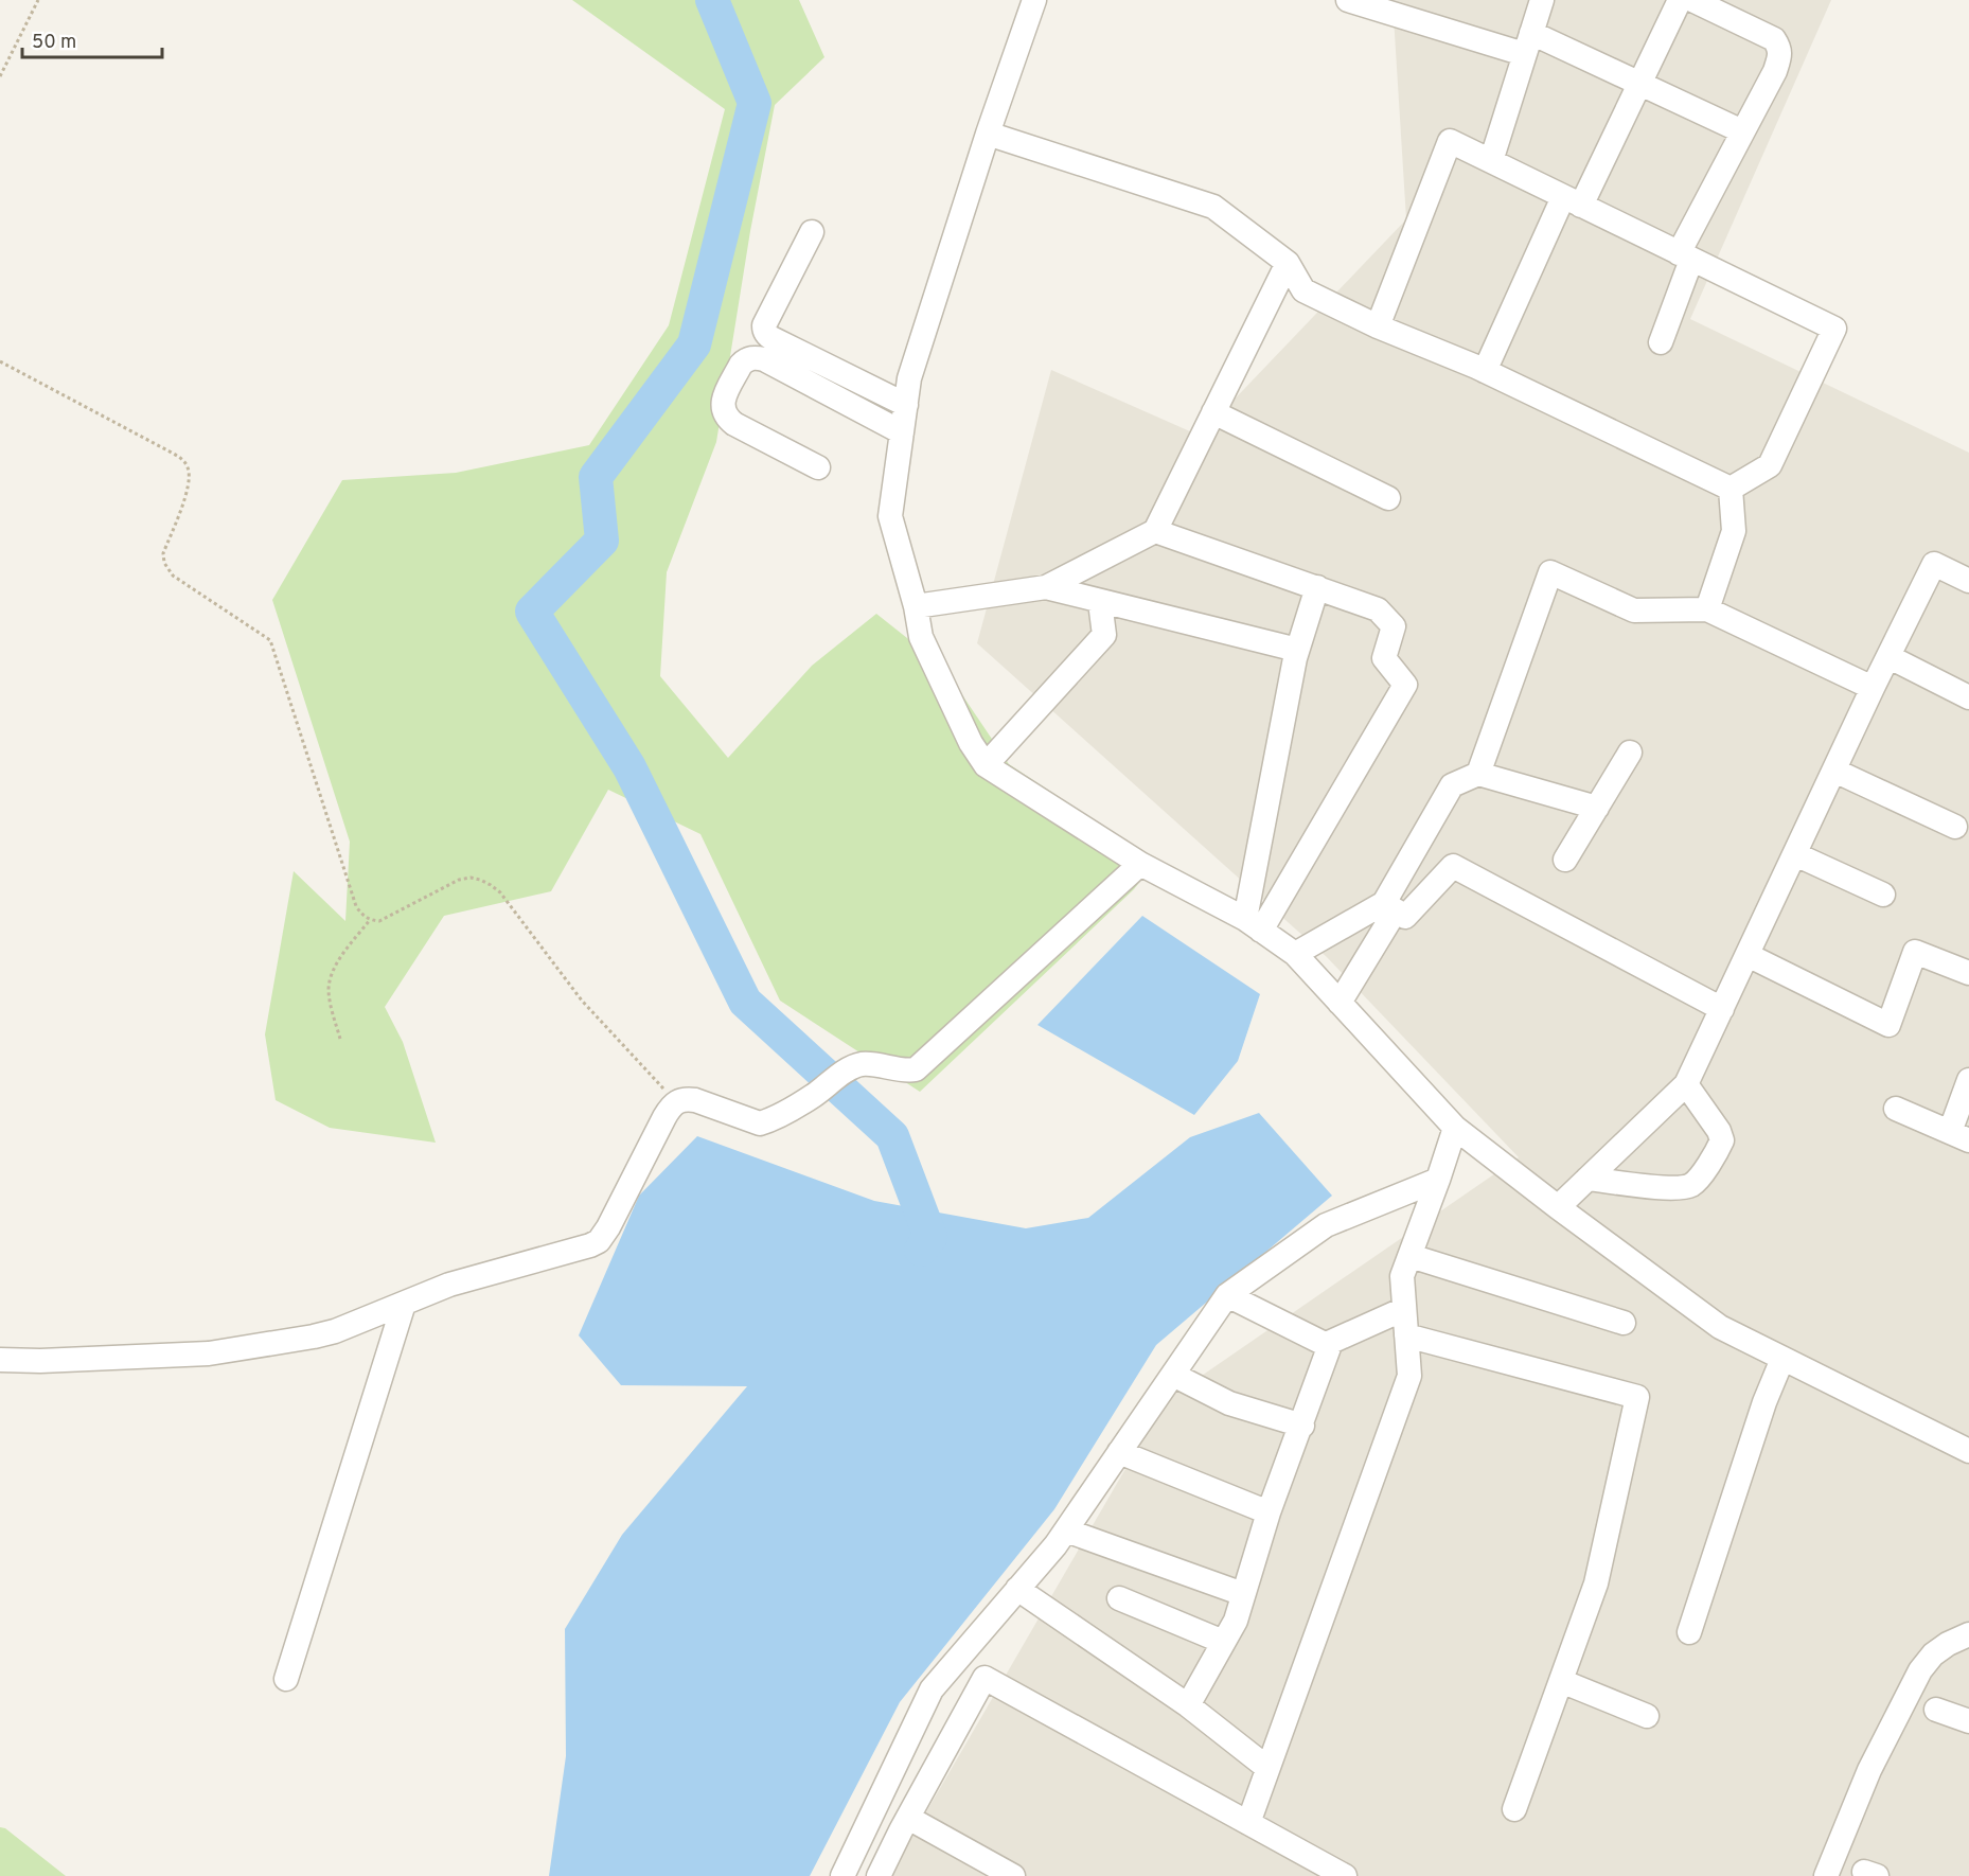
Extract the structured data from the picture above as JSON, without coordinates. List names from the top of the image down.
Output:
{
  "scale_bar": "50 m"
}
